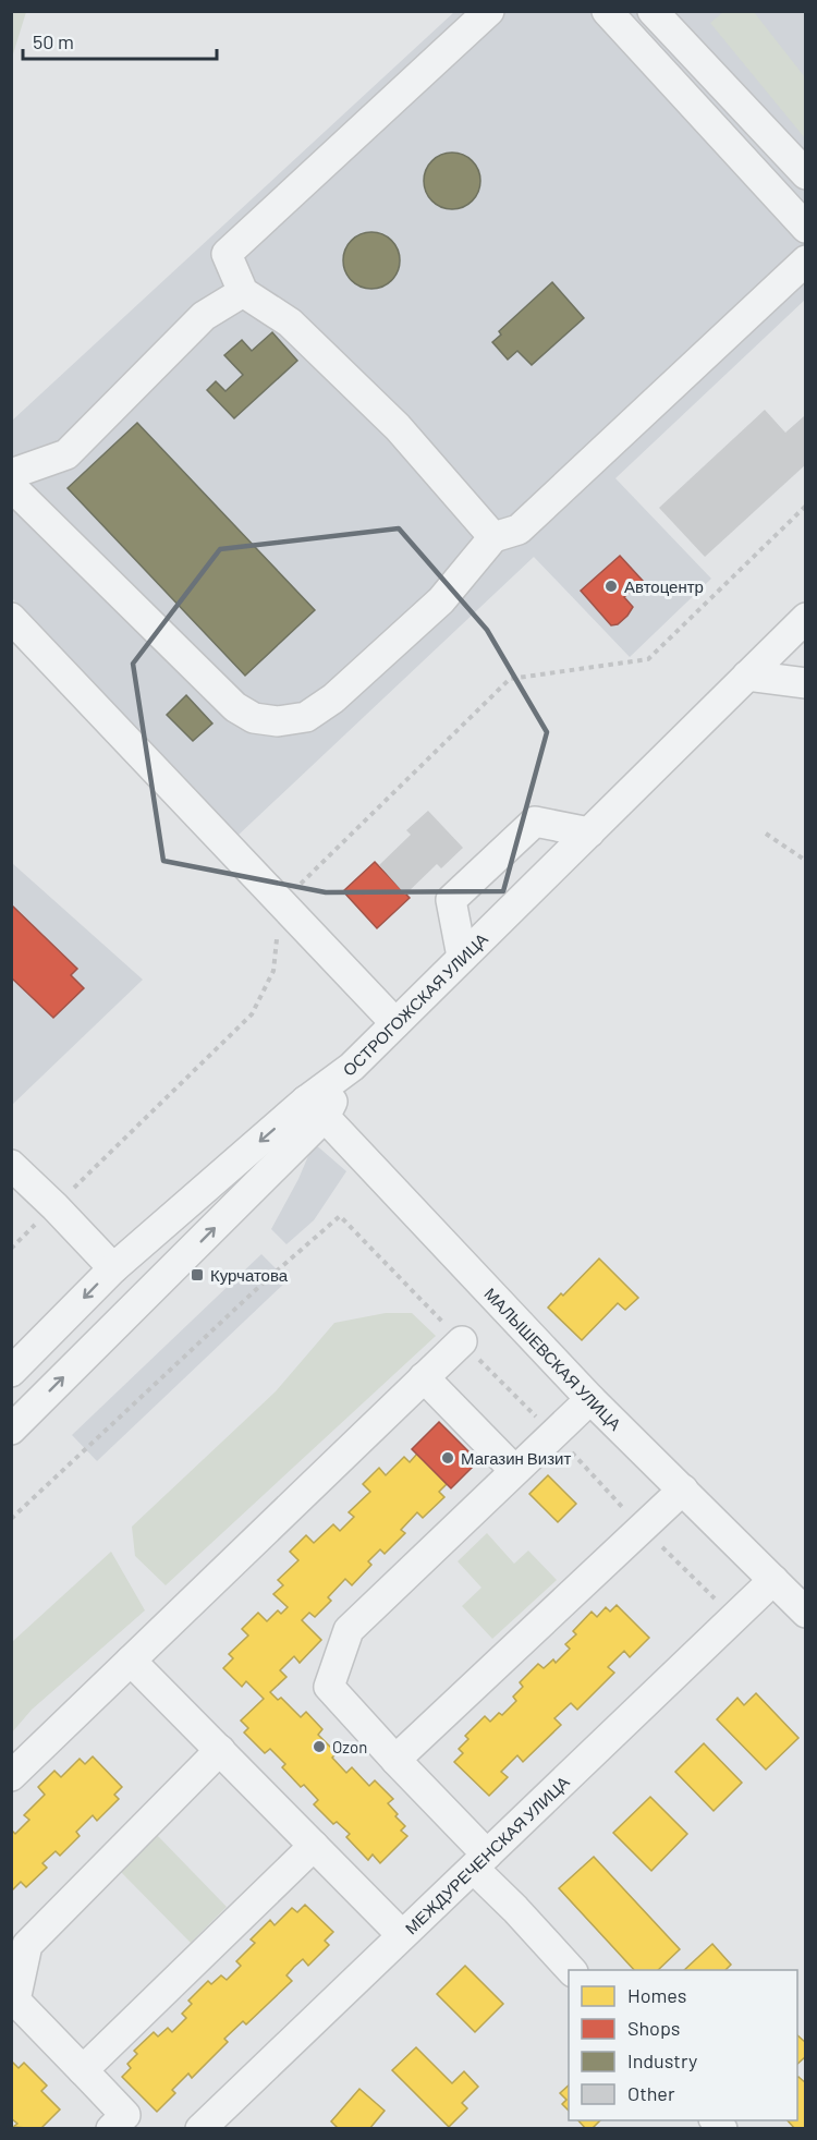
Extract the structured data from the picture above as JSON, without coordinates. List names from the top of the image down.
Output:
{
  "streets": {
    "street": ["ОСТРОГОЖСКАЯ УЛИЦА", "МАЛЫШЕВСКАЯ УЛИЦА", "МЕЖДУРЕЧЕНСКАЯ УЛИЦА"]
  },
  "crossings": [
    ["ОСТРОГОЖСКАЯ УЛИЦА", "МАЛЫШЕВСКАЯ УЛИЦА"],
    ["МАЛЫШЕВСКАЯ УЛИЦА", "МЕЖДУРЕЧЕНСКАЯ УЛИЦА"]
  ],
  "places": {
    "other": ["Автоцентр", "Магазин Визит", "Ozon"],
    "transit": ["Курчатова"]
  },
  "legend": [
    "Homes",
    "Shops",
    "Industry",
    "Other"
  ],
  "scale_bar": "50 m"
}
